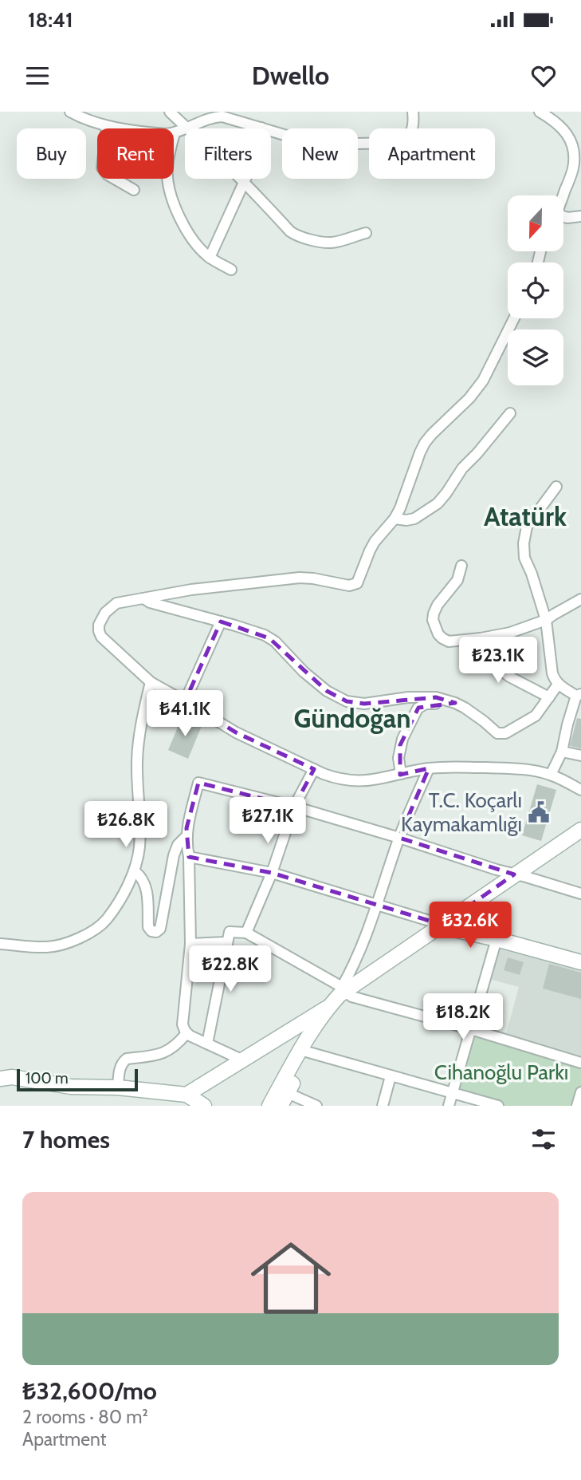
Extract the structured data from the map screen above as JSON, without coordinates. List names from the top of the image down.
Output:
{
  "districts": ["Atatürk", "Gündoğan"],
  "parks": ["Cihanoğlu Parkı"],
  "places": {
    "public building": ["T.C. Koçarlı Kaymakamlığı"]
  },
  "scale_bar": "100 m",
  "north": "bottom",
  "page": {
    "status": "18:41",
    "header": "Dwello",
    "chip": [
      "Buy",
      "Rent",
      "Filters",
      "New",
      "Apartment"
    ],
    "price": [
      "₺23.1K",
      "₺41.1K",
      "₺27.1K",
      "₺26.8K",
      "₺32.6K",
      "₺22.8K",
      "₺18.2K"
    ],
    "scale": "100 m",
    "heading": "7 homes",
    "list": [
      {
        "name": "₺32,600/mo",
        "note": "2 rooms · 80 m² · Apartment"
      }
    ]
  }
}
